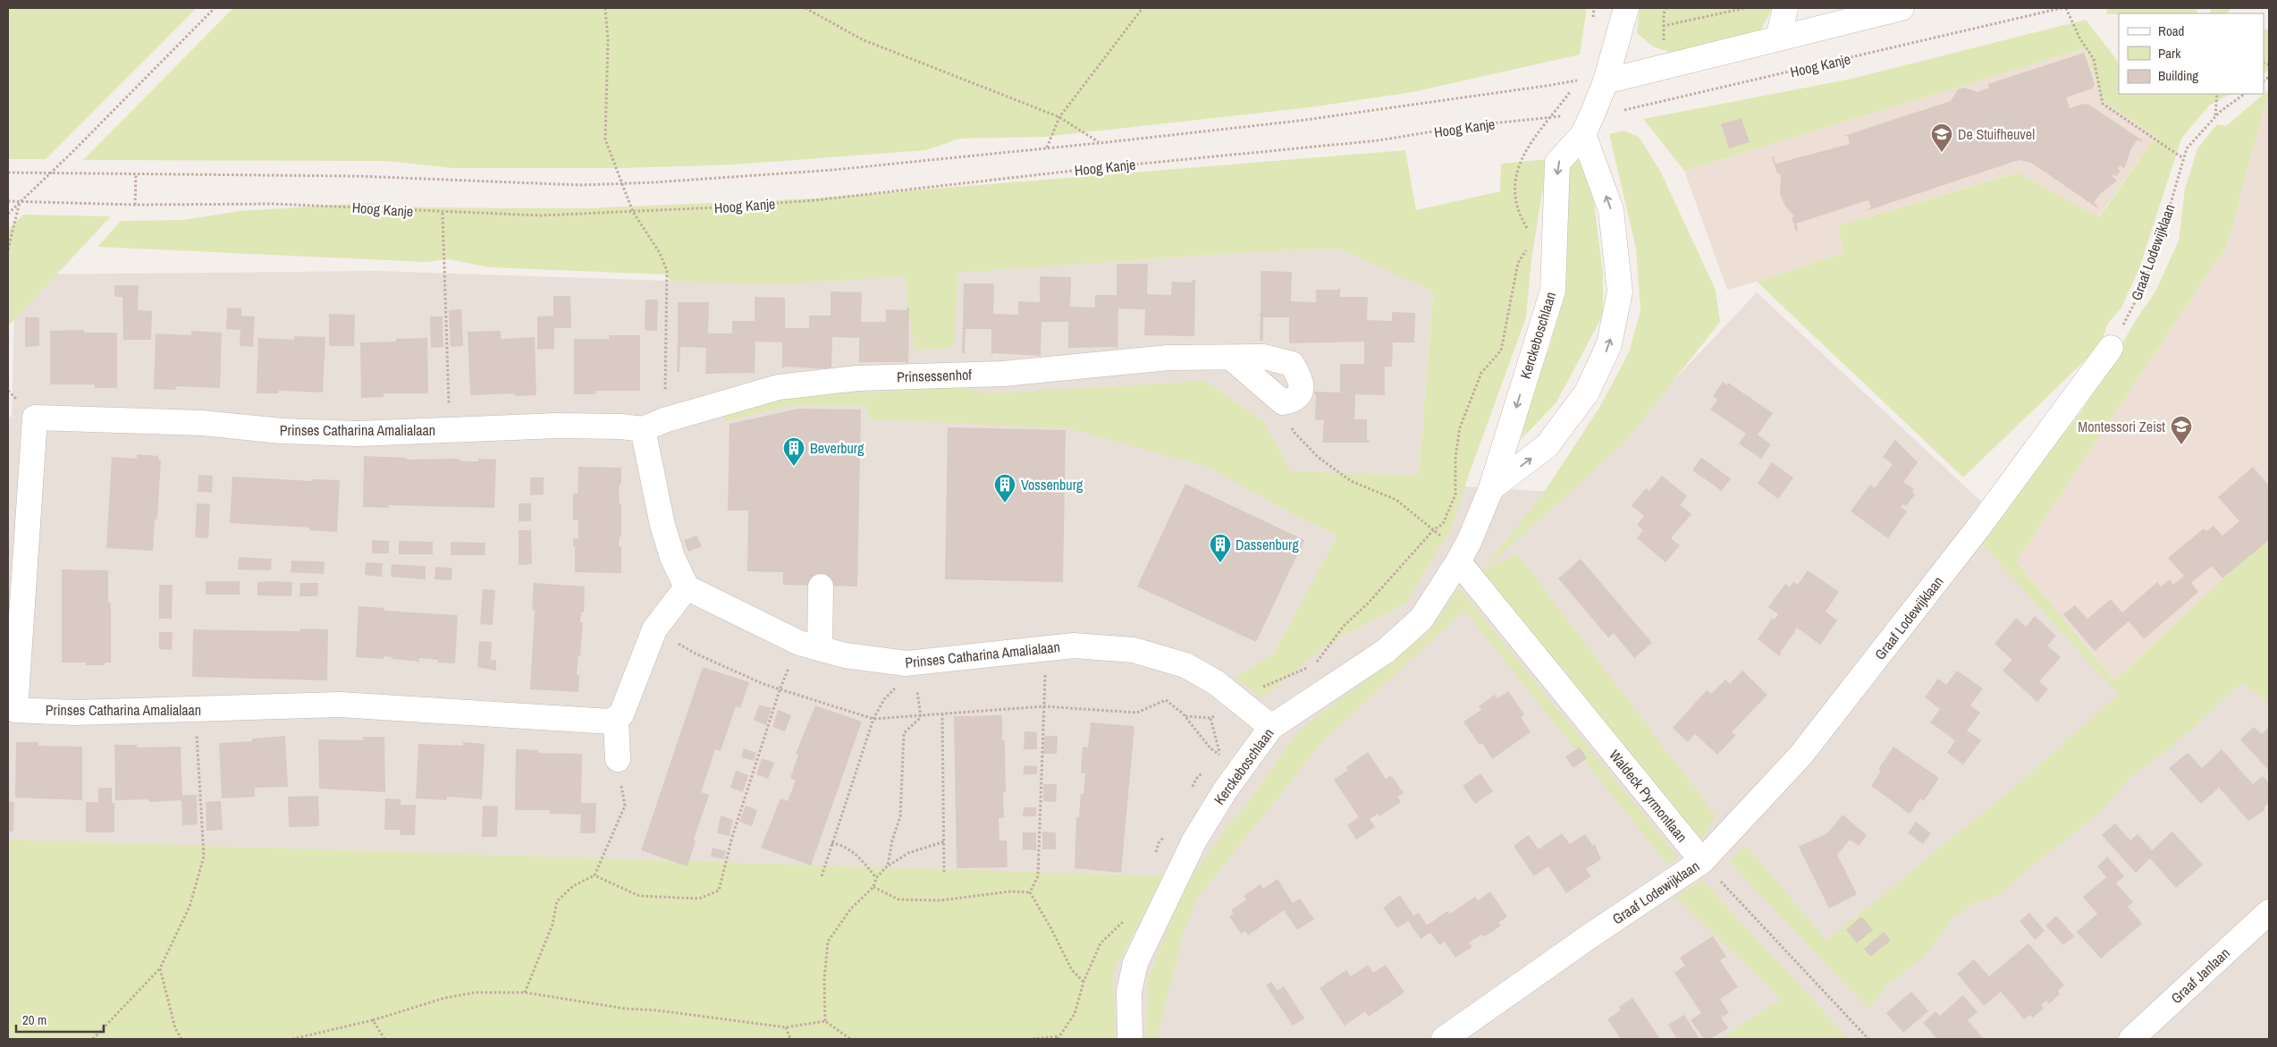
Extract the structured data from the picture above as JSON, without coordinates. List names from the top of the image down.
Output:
{
  "streets": {
    "street": [
      "Graaf Lodewijklaan",
      "Kerckeboschlaan",
      "Prinsessenhof",
      "Prinses Catharina Amalialaan",
      "Waldeck Pyrmontlaan",
      "Graaf Janlaan"
    ],
    "path": ["Hoog Kanje"]
  },
  "crossings": [
    ["Hoog Kanje", "Kerckeboschlaan"],
    ["Graaf Lodewijklaan", "Waldeck Pyrmontlaan"],
    ["Kerckeboschlaan", "Prinses Catharina Amalialaan"],
    ["Kerckeboschlaan", "Waldeck Pyrmontlaan"],
    ["Prinsessenhof", "Prinses Catharina Amalialaan"]
  ],
  "places": {
    "school or university": ["De Stuifheuvel", "Montessori Zeist"],
    "building": ["Beverburg", "Vossenburg", "Dassenburg"]
  },
  "legend": ["Road", "Park", "Building"],
  "scale_bar": "20 m"
}
